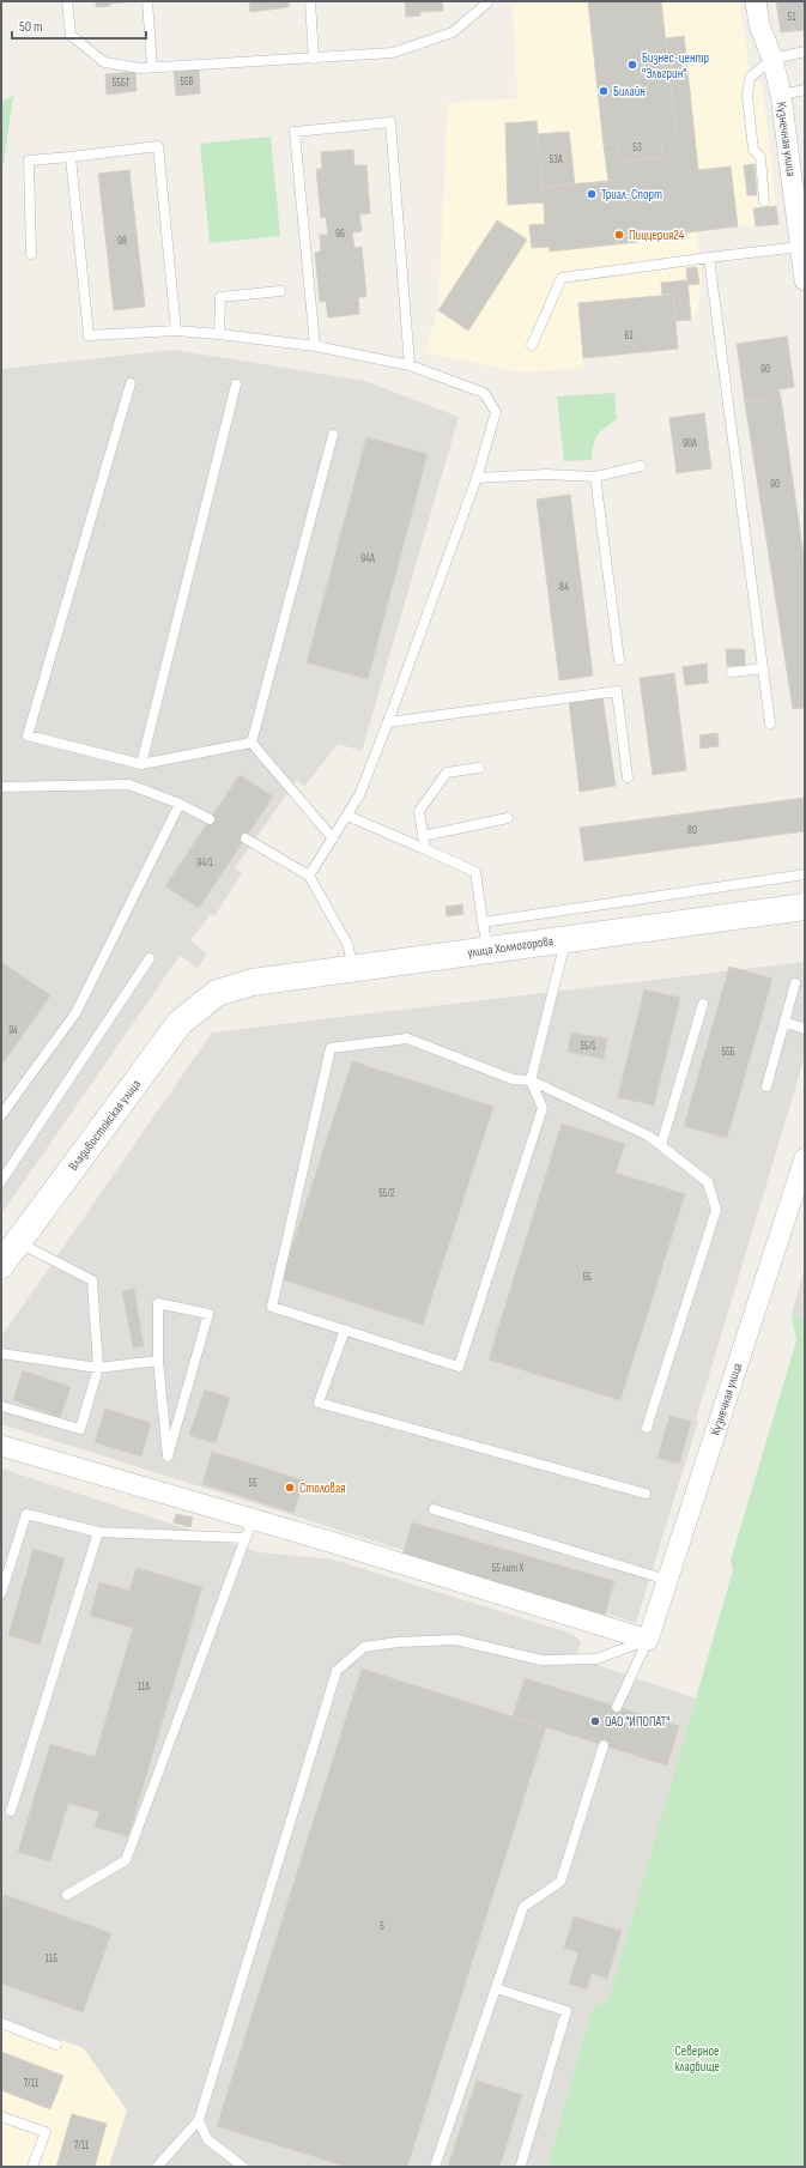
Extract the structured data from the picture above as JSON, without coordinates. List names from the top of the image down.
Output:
{
  "streets": {
    "street": ["Кузнечная улица", "улица Холмогорова", "Владивостокская улица"]
  },
  "crossings": [
    ["улица Холмогорова", "Владивостокская улица"]
  ],
  "parks": ["Северное кладбище"],
  "places": [
    "Бизнес-центр \"Эльгрин\"",
    "Билайн",
    "Триал-Спорт",
    "Пиццерия24",
    "Столовая",
    "ОАО \"ИПОПАТ\""
  ],
  "house_numbers": [
    "51",
    "55В",
    "55БТ",
    "53",
    "53А",
    "96",
    "98",
    "61",
    "90",
    "90А",
    "90",
    "94А",
    "84",
    "80",
    "94/1",
    "94",
    "55/1",
    "55Б",
    "55/2",
    "55",
    "55",
    "55 лит Х",
    "11А",
    "5",
    "11Б",
    "7/11",
    "7/11"
  ],
  "scale_bar": "50 m"
}
